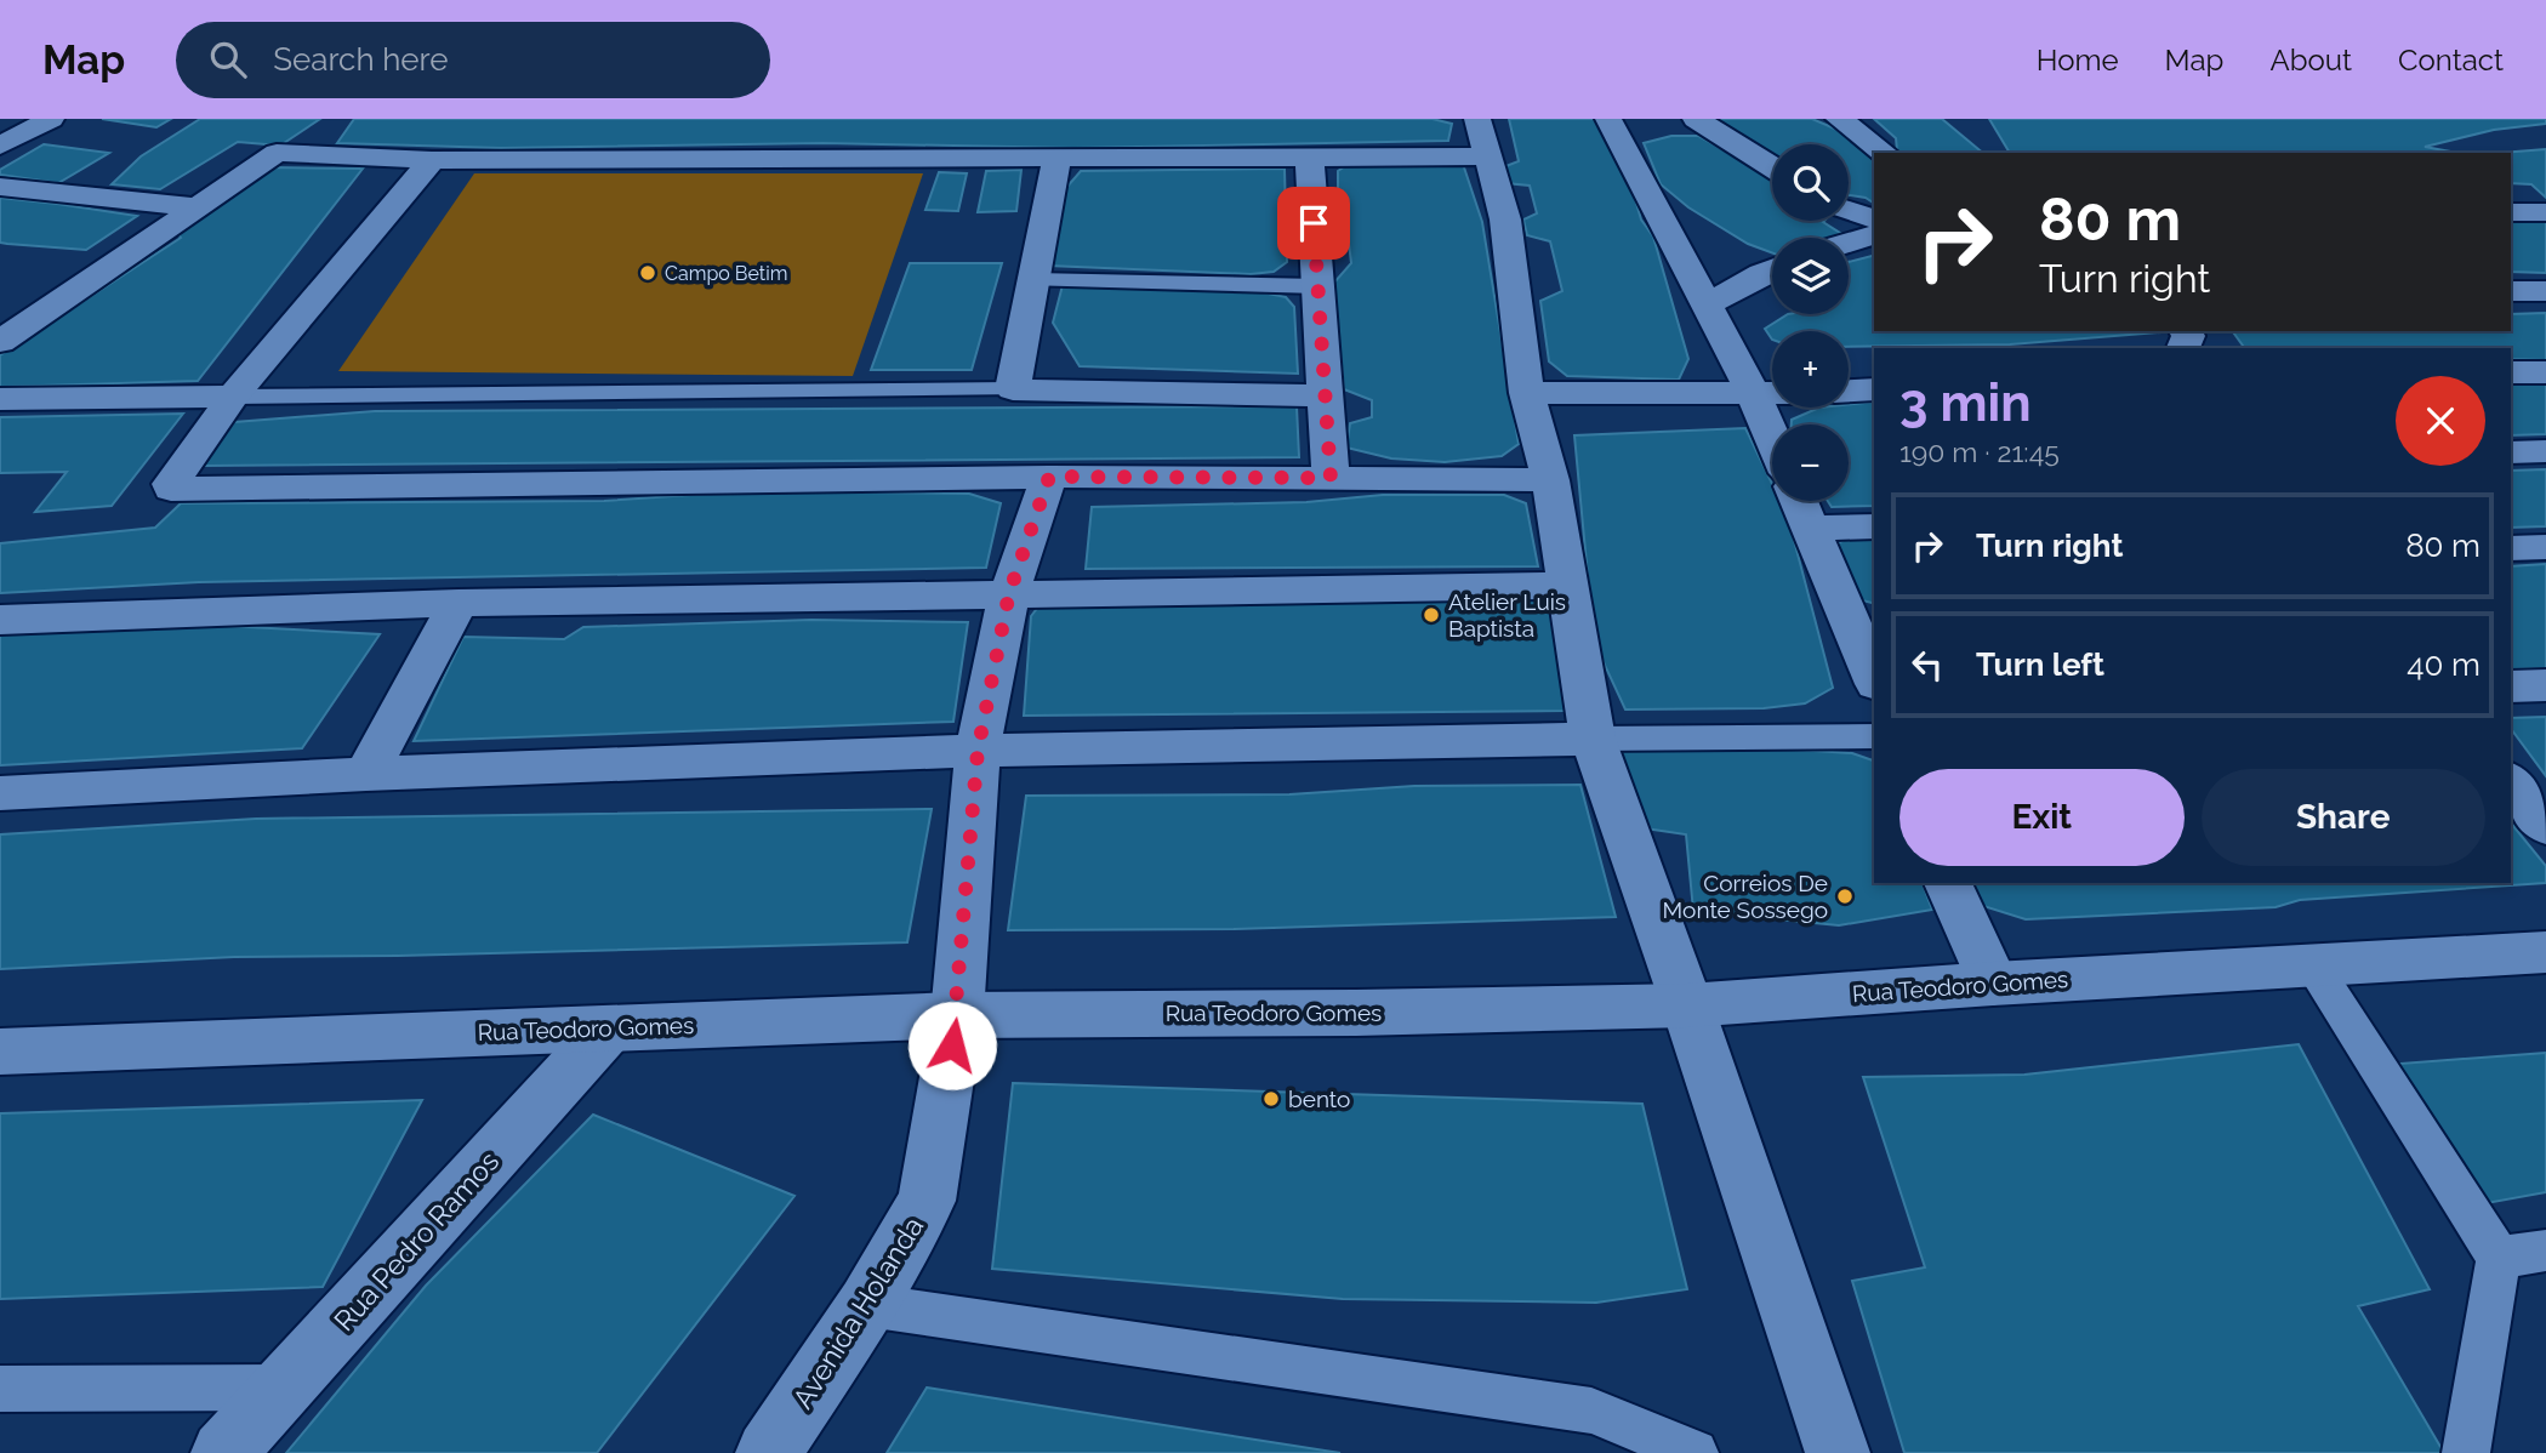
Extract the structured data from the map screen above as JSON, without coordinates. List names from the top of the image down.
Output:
{
  "streets": {
    "street": ["Rua Teodoro Gomes", "Rua Pedro Ramos", "Avenida Holanda"]
  },
  "crossings": [
    ["Rua Teodoro Gomes", "Rua Pedro Ramos"],
    ["Rua Teodoro Gomes", "Avenida Holanda"]
  ],
  "places": [
    "Campo Betim",
    "Atelier Luis Baptista",
    "Correios De Monte Sossego",
    "bento"
  ],
  "page": {
    "header": "Map",
    "search": "Search here",
    "nav": [
      "Home",
      "Map",
      "About",
      "Contact"
    ],
    "map_buttons": ["+", "−"],
    "turn": ["80 m", "Turn right"],
    "heading": ["3 min", "190 m · 21:45"],
    "list": [
      {
        "name": "Turn right",
        "value": "80 m"
      },
      {
        "name": "Turn left",
        "value": "40 m"
      }
    ],
    "buttons": ["Exit", "Share"]
  }
}
